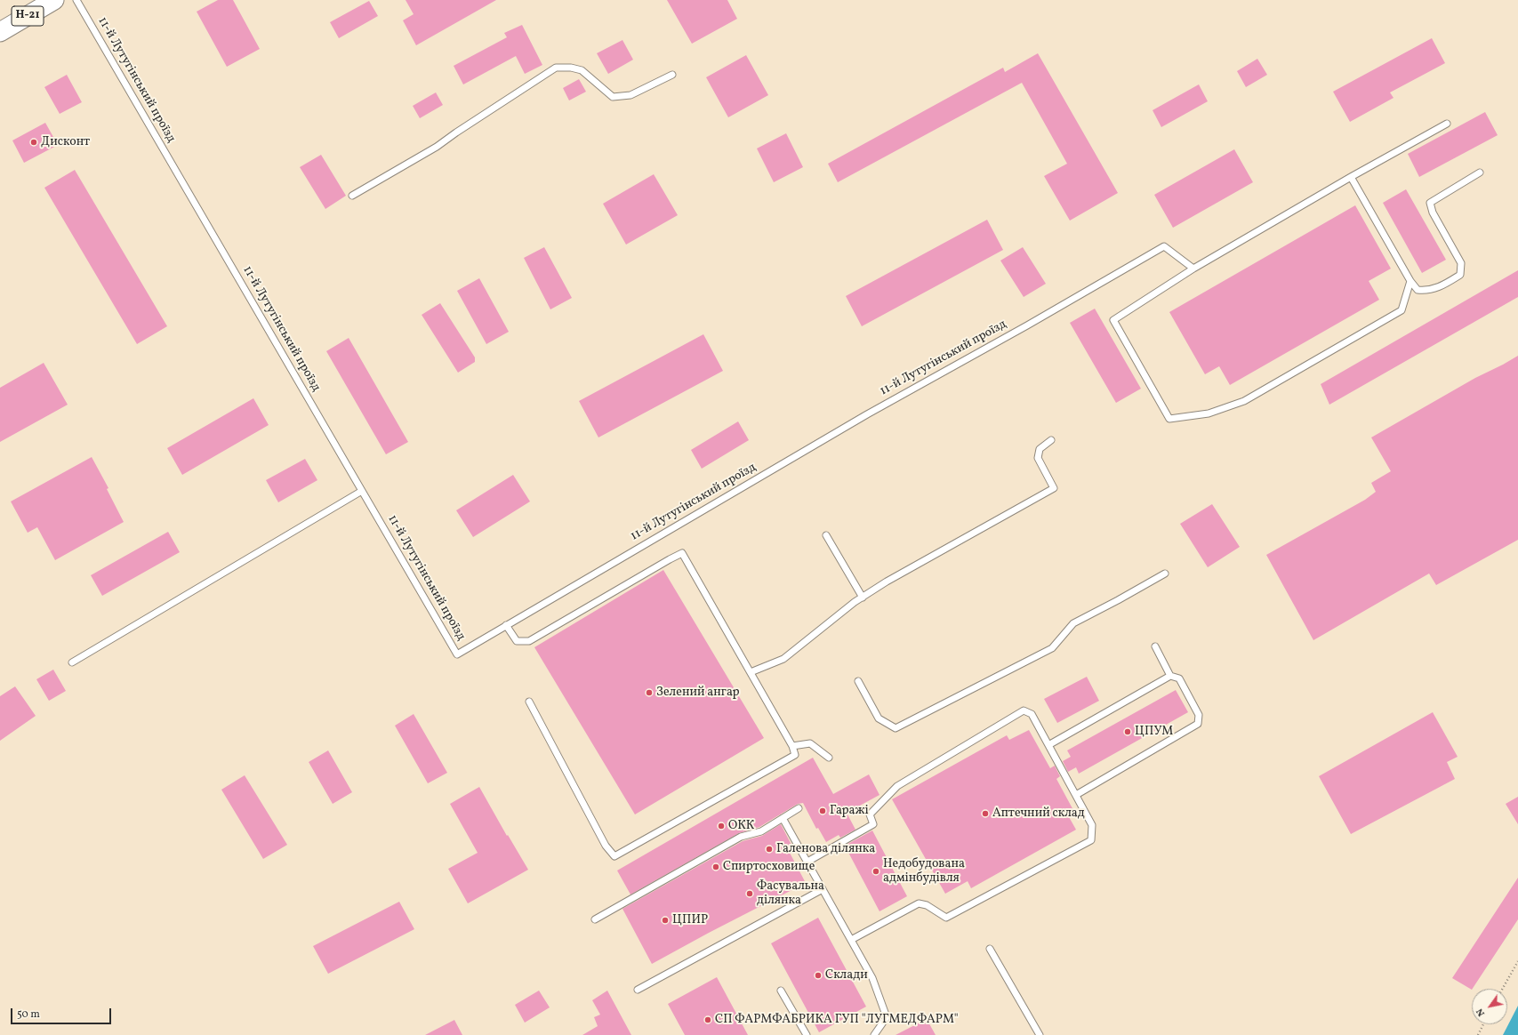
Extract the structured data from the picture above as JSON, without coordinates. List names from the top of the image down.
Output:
{
  "streets": {
    "main road": ["Н-21"],
    "lane": ["11-й Лутугінський проїзд"]
  },
  "places": [
    "Дисконт",
    "Зелений ангар",
    "ЦПУМ",
    "Гаражі",
    "Аптечний склад",
    "ОКК",
    "Галенова ділянка",
    "Спиртосховище",
    "Недобудована адмінбудівля",
    "Фасувальна ділянка",
    "ЦПИР",
    "Склади",
    "СП ФАРМФАБРИКА ГУП \"ЛУГМЕДФАРМ\""
  ],
  "scale_bar": "50 m",
  "north": "bottom left"
}
